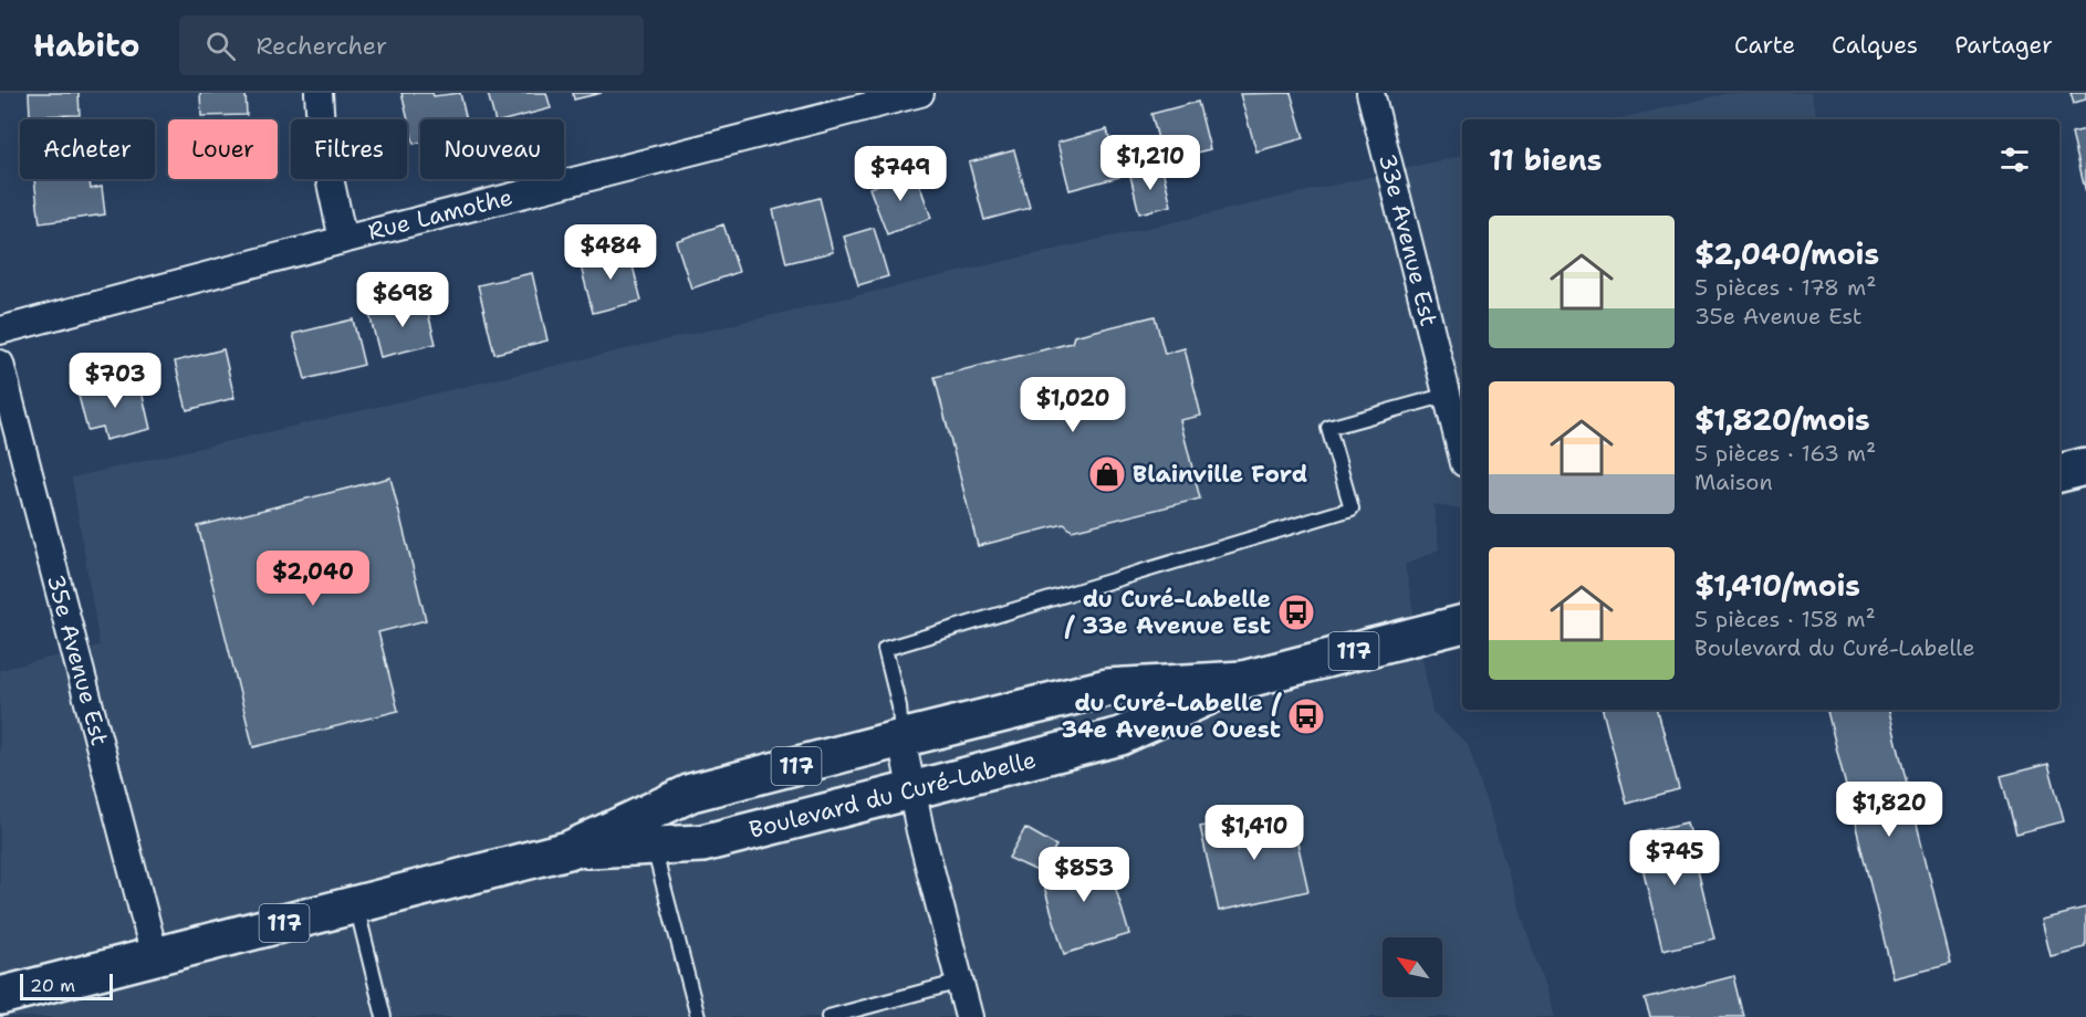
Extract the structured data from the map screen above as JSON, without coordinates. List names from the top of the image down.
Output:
{
  "streets": {
    "main road": ["117", "Boulevard du Curé-Labelle"],
    "street": ["Rue Lamothe", "33e Avenue Est", "35e Avenue Est"]
  },
  "crossings": [
    ["35e Avenue Est", "Boulevard du Curé-Labelle"]
  ],
  "places": {
    "shop": ["Blainville Ford"],
    "bus stop": ["du Curé-Labelle / 33e Avenue Est", "du Curé-Labelle / 34e Avenue Ouest"]
  },
  "scale_bar": "20 m",
  "north": "top left",
  "page": {
    "header": "Habito",
    "search": "Rechercher",
    "nav": ["Carte", "Calques", "Partager"],
    "chip": [
      "Acheter",
      "Louer",
      "Filtres",
      "Nouveau"
    ],
    "heading": "11 biens",
    "price": [
      "$1,210",
      "$749",
      "$484",
      "$698",
      "$703",
      "$1,020",
      "$2,040",
      "$1,820",
      "$1,410",
      "$745",
      "$853"
    ],
    "list": [
      {
        "name": "$2,040/mois",
        "note": "5 pièces · 178 m² · 35e Avenue Est"
      },
      {
        "name": "$1,820/mois",
        "note": "5 pièces · 163 m² · Maison"
      },
      {
        "name": "$1,410/mois",
        "note": "5 pièces · 158 m² · Boulevard du Curé-Labelle"
      }
    ],
    "scale": "20 m"
  }
}
